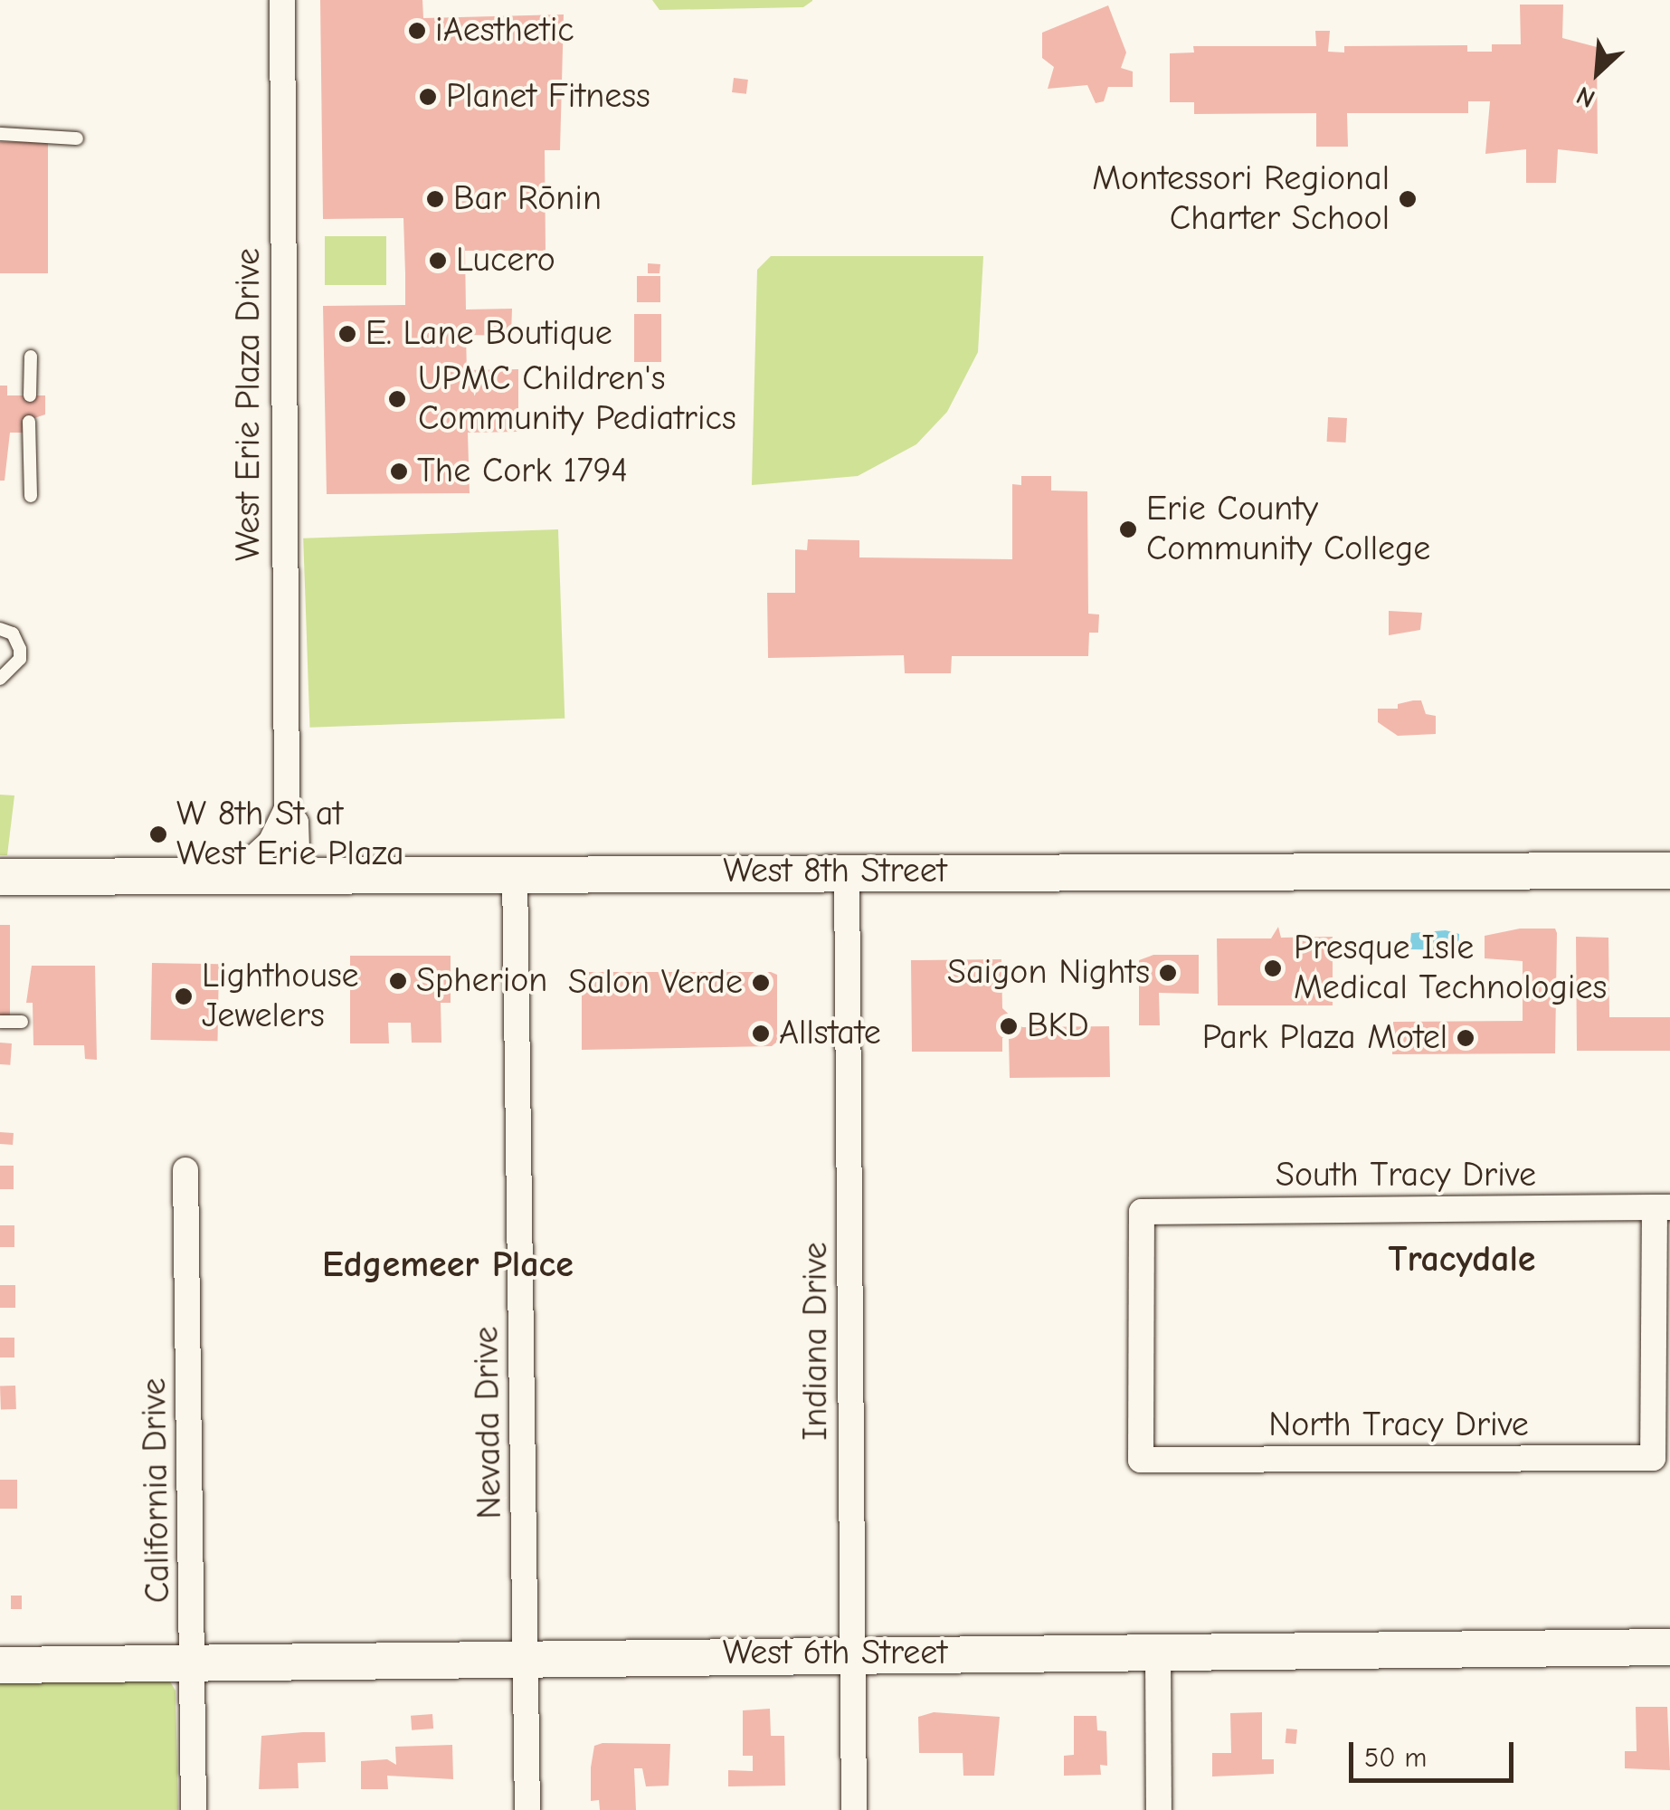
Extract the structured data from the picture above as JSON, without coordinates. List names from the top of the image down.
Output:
{
  "streets": {
    "street": [
      "West Erie Plaza Drive",
      "West 8th Street",
      "South Tracy Drive",
      "Indiana Drive",
      "Nevada Drive",
      "North Tracy Drive",
      "California Drive",
      "West 6th Street"
    ]
  },
  "crossings": [
    ["West Erie Plaza Drive", "West 8th Street"],
    ["West 8th Street", "Indiana Drive"],
    ["West 8th Street", "Nevada Drive"],
    ["South Tracy Drive", "North Tracy Drive"],
    ["Indiana Drive", "West 6th Street"],
    ["Nevada Drive", "West 6th Street"],
    ["California Drive", "West 6th Street"]
  ],
  "districts": ["Tracydale", "Edgemeer Place"],
  "places": [
    "iAesthetic",
    "Planet Fitness",
    "Bar Rōnin",
    "Montessori Regional Charter School",
    "Lucero",
    "E. Lane Boutique",
    "UPMC Children's Community Pediatrics",
    "The Cork 1794",
    "Erie County Community College",
    "W 8th St at West Erie Plaza",
    "Presque Isle Medical Technologies",
    "Saigon Nights",
    "Spherion",
    "Salon Verde",
    "Lighthouse Jewelers",
    "BKD",
    "Allstate",
    "Park Plaza Motel"
  ],
  "scale_bar": "50 m",
  "north": "bottom left"
}
